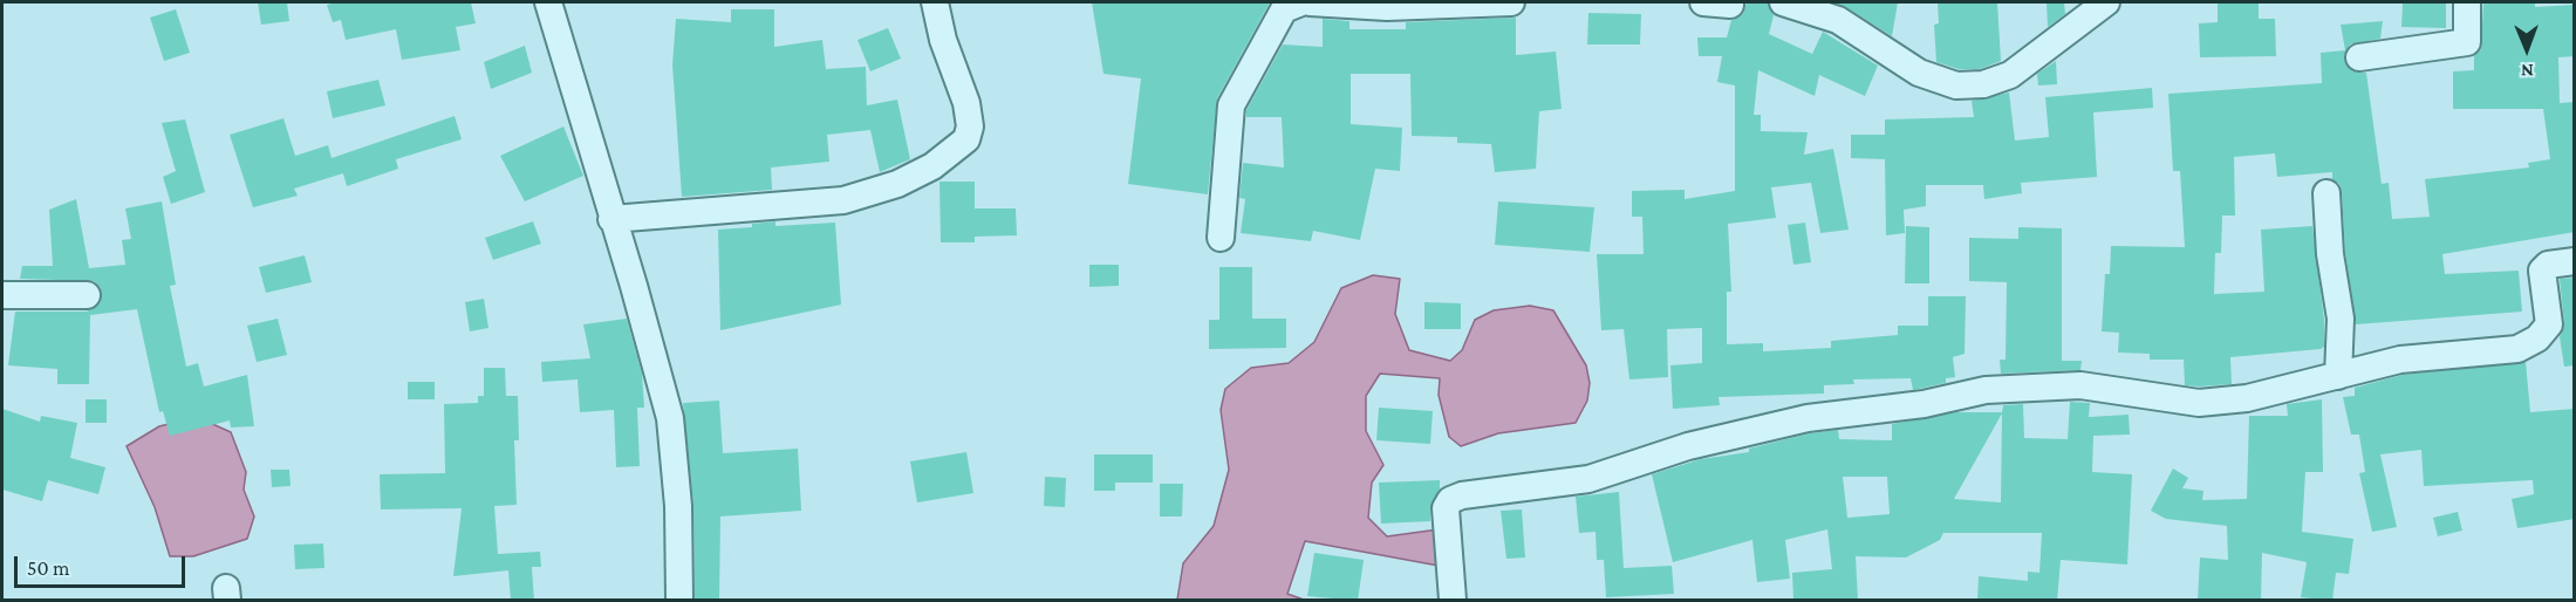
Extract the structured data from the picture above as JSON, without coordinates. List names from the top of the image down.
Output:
{
  "scale_bar": "50 m",
  "north": "bottom"
}
